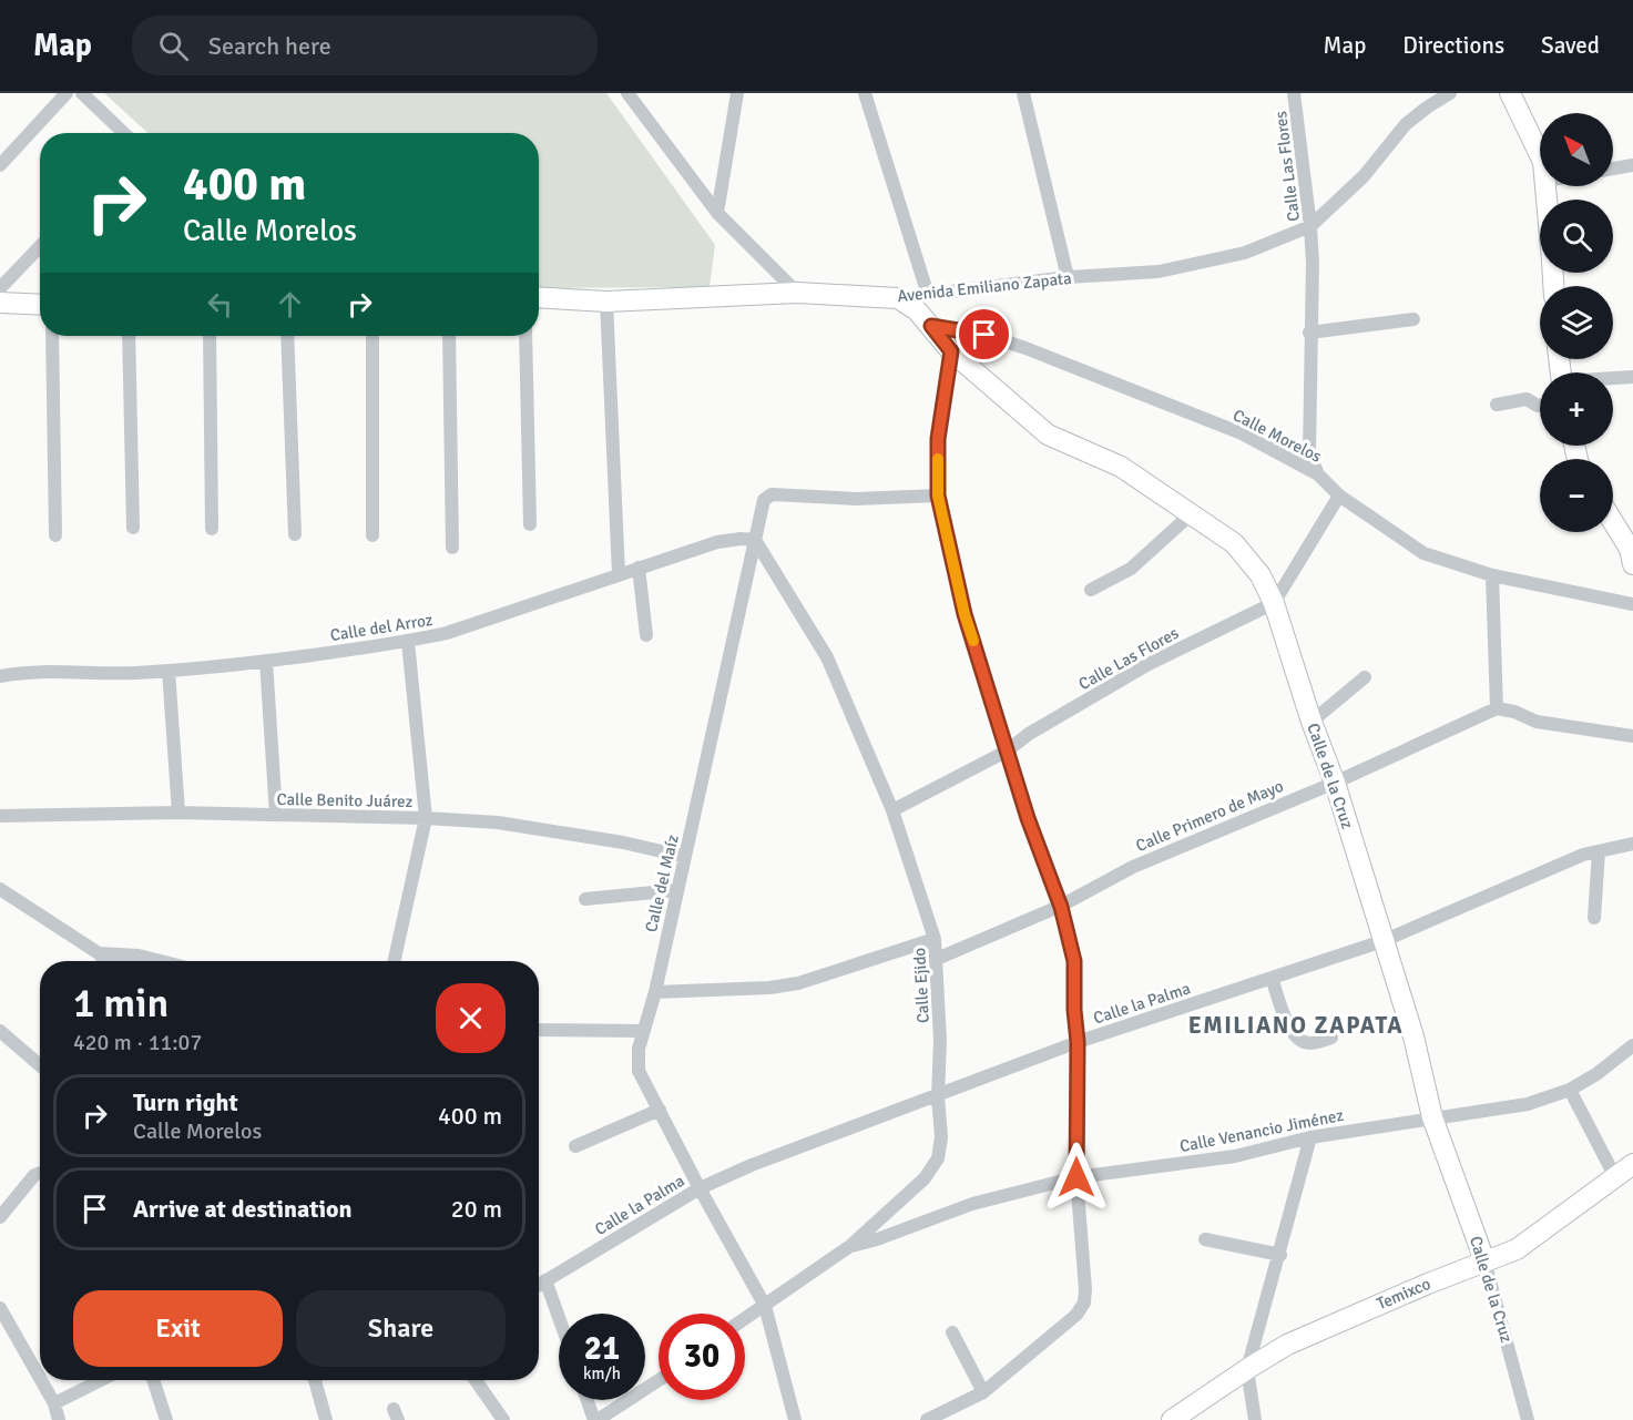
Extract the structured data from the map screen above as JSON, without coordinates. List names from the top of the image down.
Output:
{
  "streets": {
    "main road": ["Avenida Emiliano Zapata", "Calle de la Cruz", "Temixco"],
    "street": [
      "Calle Las Flores",
      "Calle Morelos",
      "Calle del Arroz",
      "Calle Benito Juárez",
      "Calle Primero de Mayo",
      "Calle del Maíz",
      "Calle Ejido",
      "Calle la Palma",
      "Calle Venancio Jiménez"
    ]
  },
  "crossings": [
    ["Calle Las Flores", "Avenida Emiliano Zapata"],
    ["Calle Las Flores", "Calle Morelos"],
    ["Calle Las Flores", "Calle de la Cruz"],
    ["Calle Las Flores", "Calle Ejido"],
    ["Avenida Emiliano Zapata", "Calle de la Cruz"],
    ["Calle Morelos", "Calle de la Cruz"],
    ["Calle del Arroz", "Calle del Maíz"],
    ["Calle del Arroz", "Calle Ejido"],
    ["Calle de la Cruz", "Calle Primero de Mayo"],
    ["Calle de la Cruz", "Calle la Palma"],
    ["Calle de la Cruz", "Calle Venancio Jiménez"],
    ["Calle de la Cruz", "Temixco"],
    ["Calle Benito Juárez", "Calle del Maíz"],
    ["Calle Primero de Mayo", "Calle Ejido"],
    ["Calle del Maíz", "Calle Ejido"],
    ["Calle del Maíz", "Calle la Palma"],
    ["Calle Ejido", "Calle la Palma"],
    ["Calle Ejido", "Calle Venancio Jiménez"]
  ],
  "districts": ["EMILIANO ZAPATA"],
  "north": "top left",
  "page": {
    "header": "Map",
    "search": "Search here",
    "nav": ["Map", "Directions", "Saved"],
    "map_buttons": ["+", "−"],
    "turn": ["400 m", "Calle Morelos"],
    "heading": ["1 min", "420 m · 11:07"],
    "list": [
      {
        "name": "Turn right",
        "note": "Calle Morelos",
        "value": "400 m"
      },
      {
        "name": "Arrive at destination",
        "value": "20 m"
      }
    ],
    "buttons": ["Exit", "Share"],
    "speed": "21 km/h",
    "limit": "30"
  }
}
